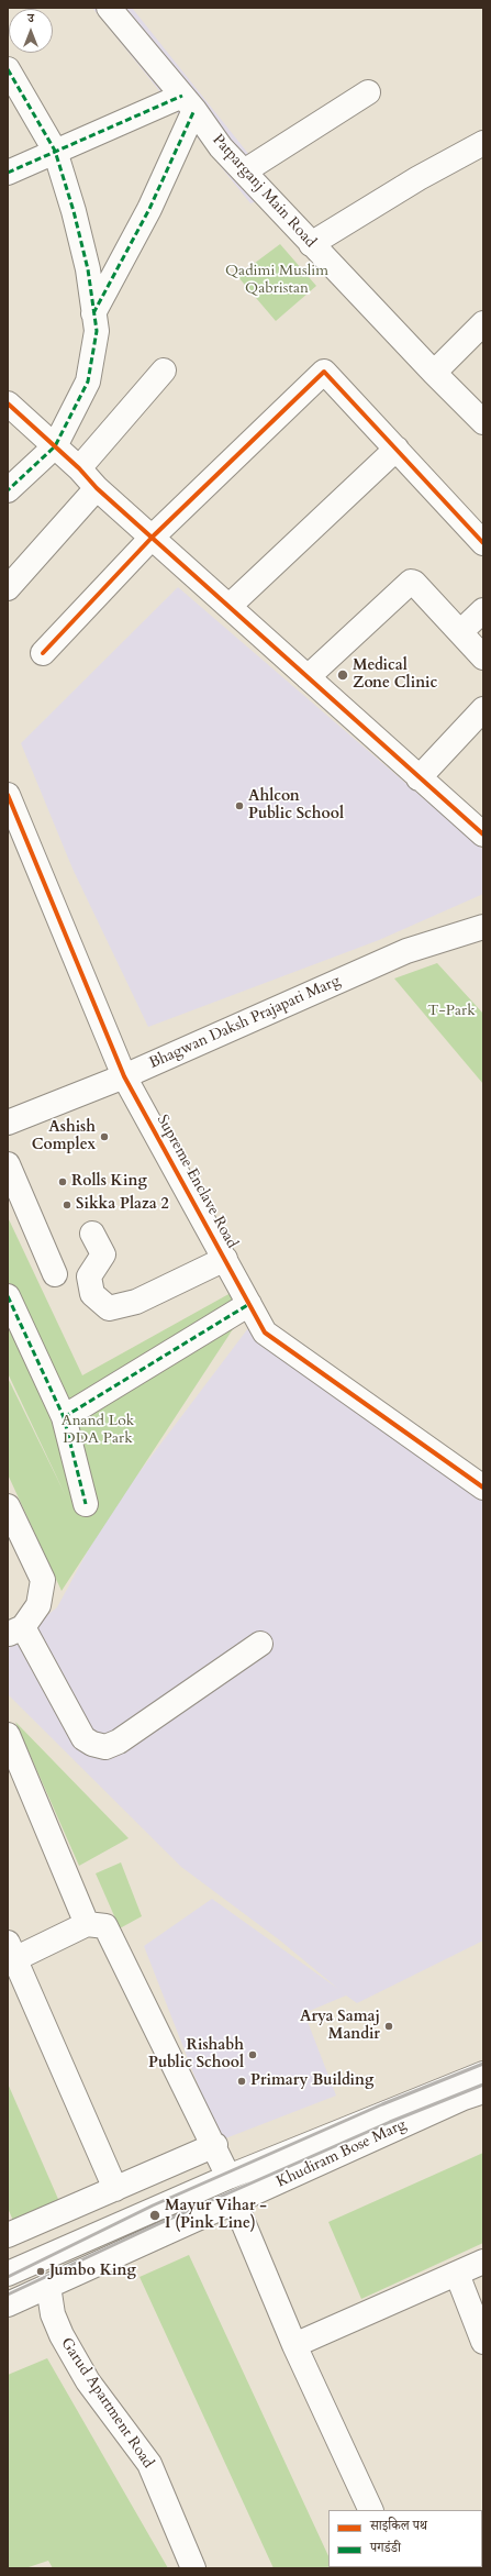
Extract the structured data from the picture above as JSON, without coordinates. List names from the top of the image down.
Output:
{
  "streets": {
    "street": [
      "Patparganj Main Road",
      "Bhagwan Daksh Prajapati Marg",
      "Supreme Enclave Road",
      "Khudiram Bose Marg",
      "Garud Apartment Road"
    ]
  },
  "crossings": [
    ["Bhagwan Daksh Prajapati Marg", "Supreme Enclave Road"],
    ["Khudiram Bose Marg", "Garud Apartment Road"]
  ],
  "parks": ["Qadimi Muslim Qabristan", "T-Park", "Anand Lok DDA Park"],
  "places": [
    "Medical Zone Clinic",
    "Ahlcon Public School",
    "Ashish Complex",
    "Rolls King",
    "Sikka Plaza 2",
    "Arya Samaj Mandir",
    "Rishabh Public School",
    "Primary Building",
    "Mayur Vihar - I (Pink Line)",
    "Jumbo King"
  ],
  "legend": ["साइकिल पथ", "पगडंडी"],
  "north": "top"
}
